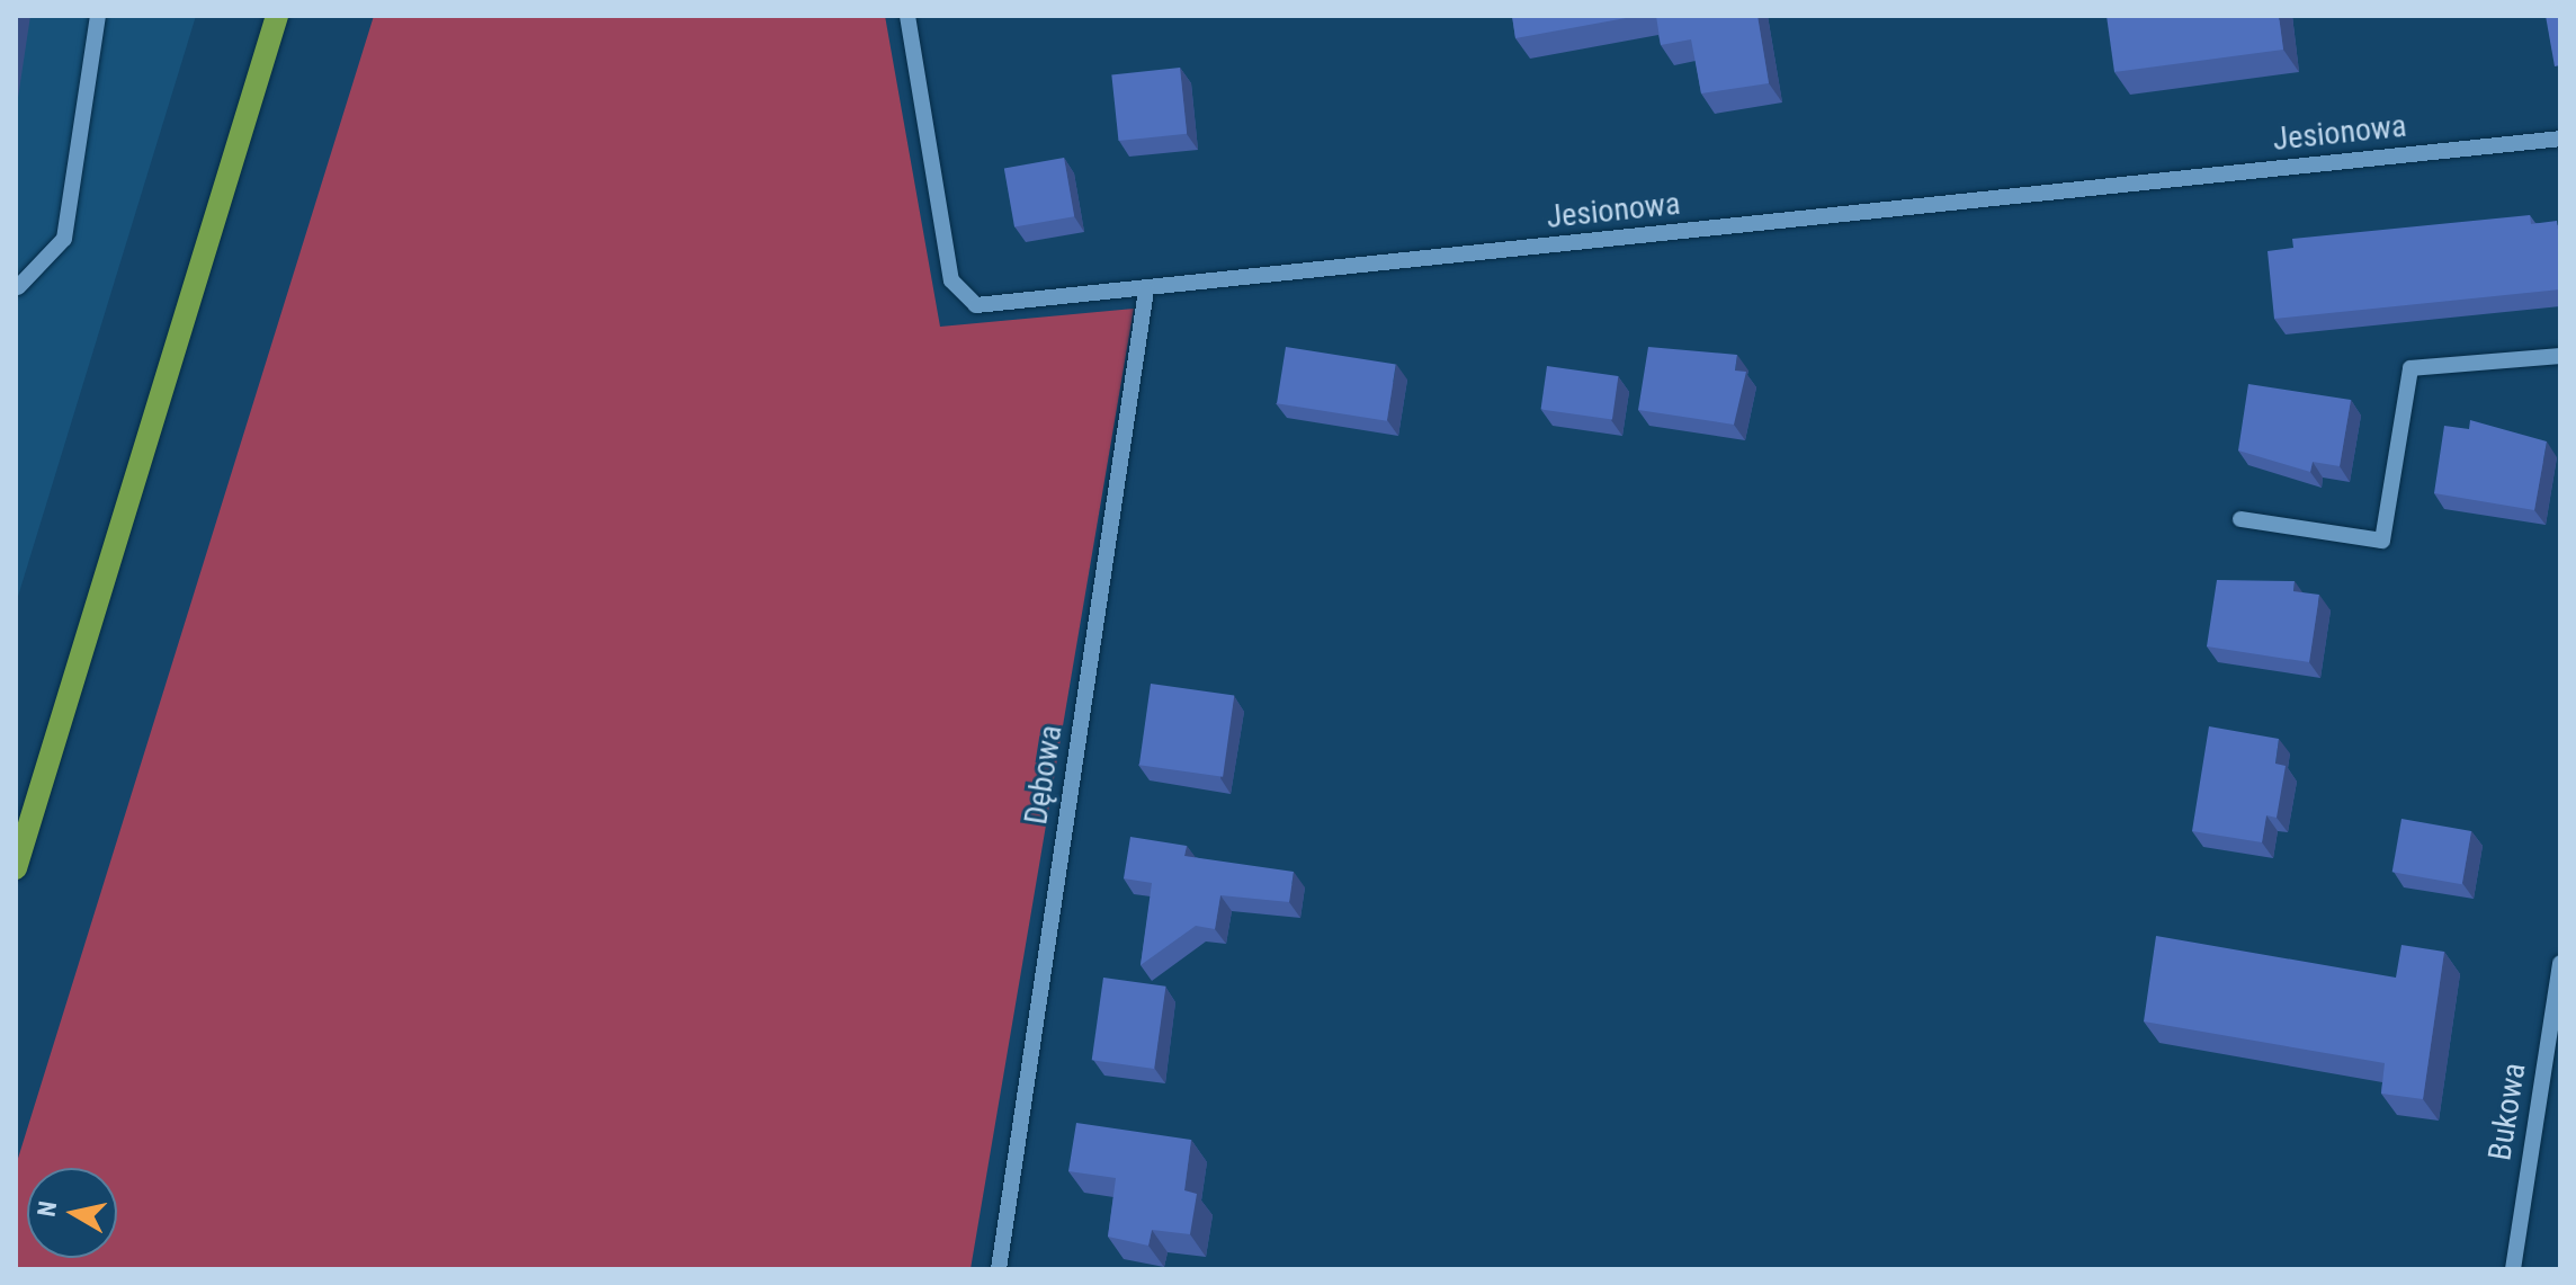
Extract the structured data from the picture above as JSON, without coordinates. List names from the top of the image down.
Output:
{
  "streets": {
    "street": ["Jesionowa", "Dębowa", "Bukowa"]
  },
  "crossings": [
    ["Jesionowa", "Dębowa"]
  ],
  "north": "left"
}
